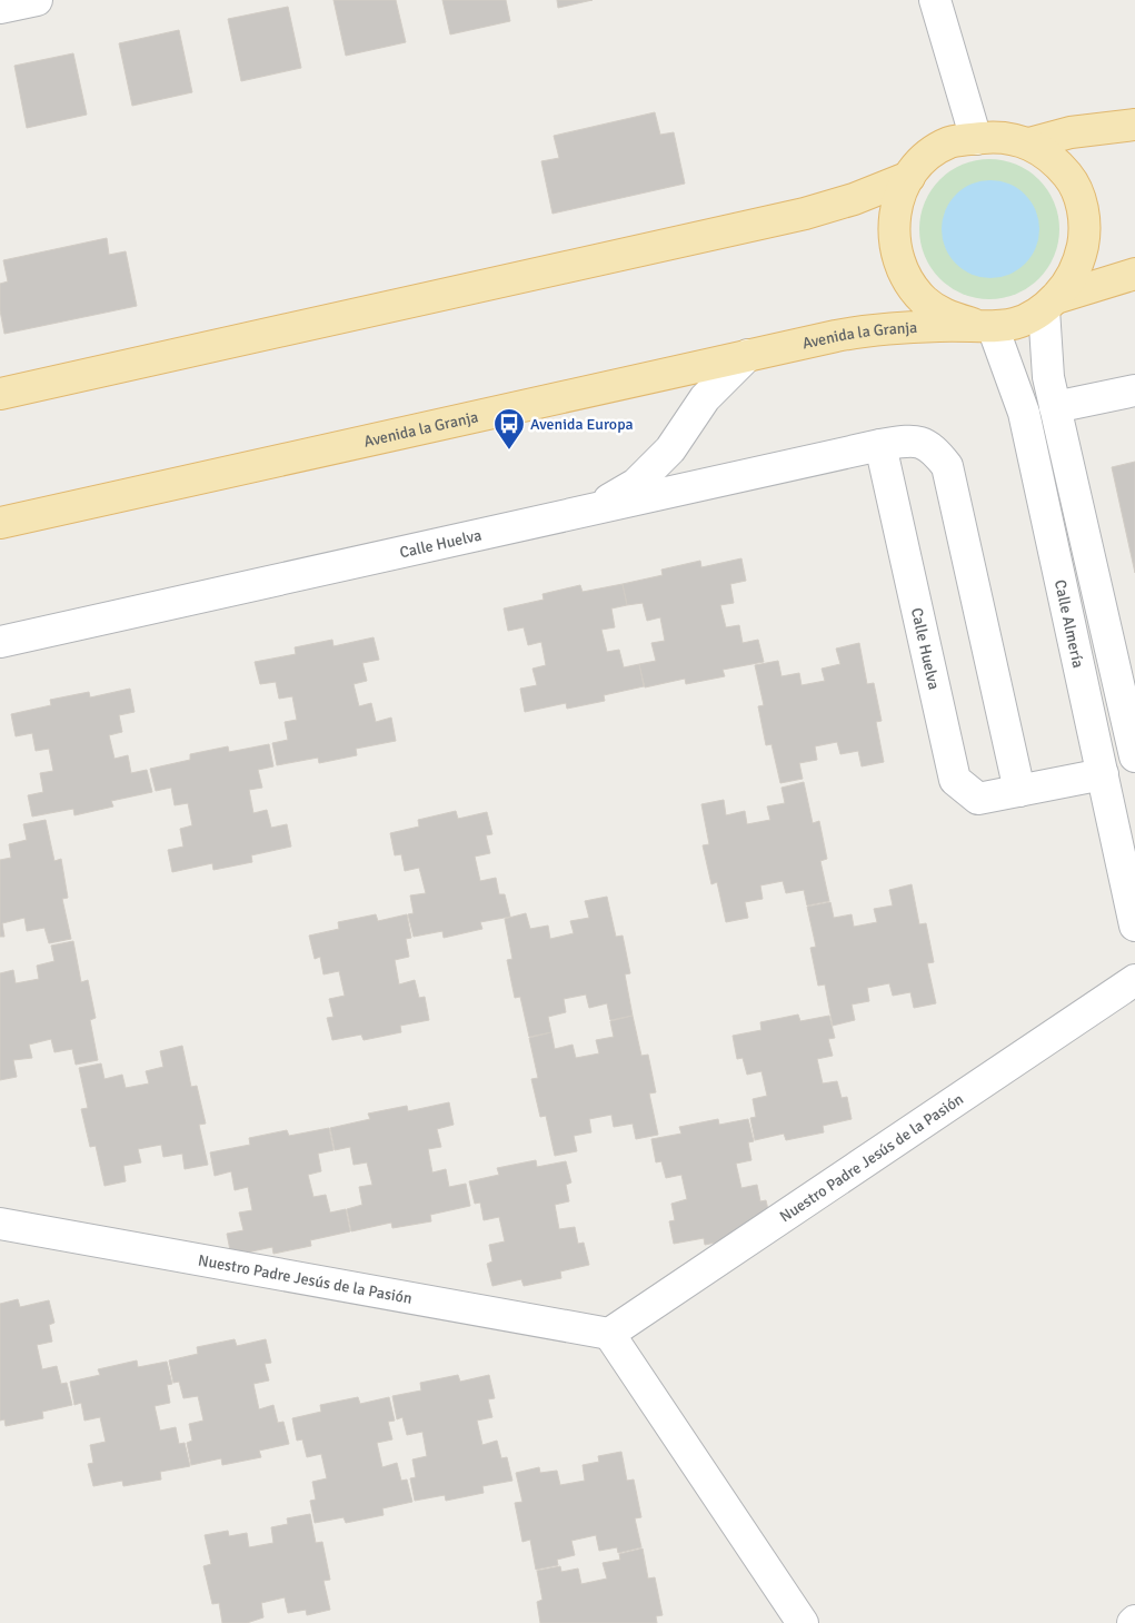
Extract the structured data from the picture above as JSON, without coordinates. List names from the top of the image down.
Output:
{
  "streets": {
    "main road": ["Avenida la Granja"],
    "street": ["Calle Huelva", "Calle Almería", "Nuestro Padre Jesús de la Pasión"]
  },
  "crossings": [
    ["Avenida la Granja", "Calle Almería"],
    ["Calle Huelva", "Calle Almería"]
  ],
  "places": {
    "bus stop": ["Avenida Europa"]
  }
}
